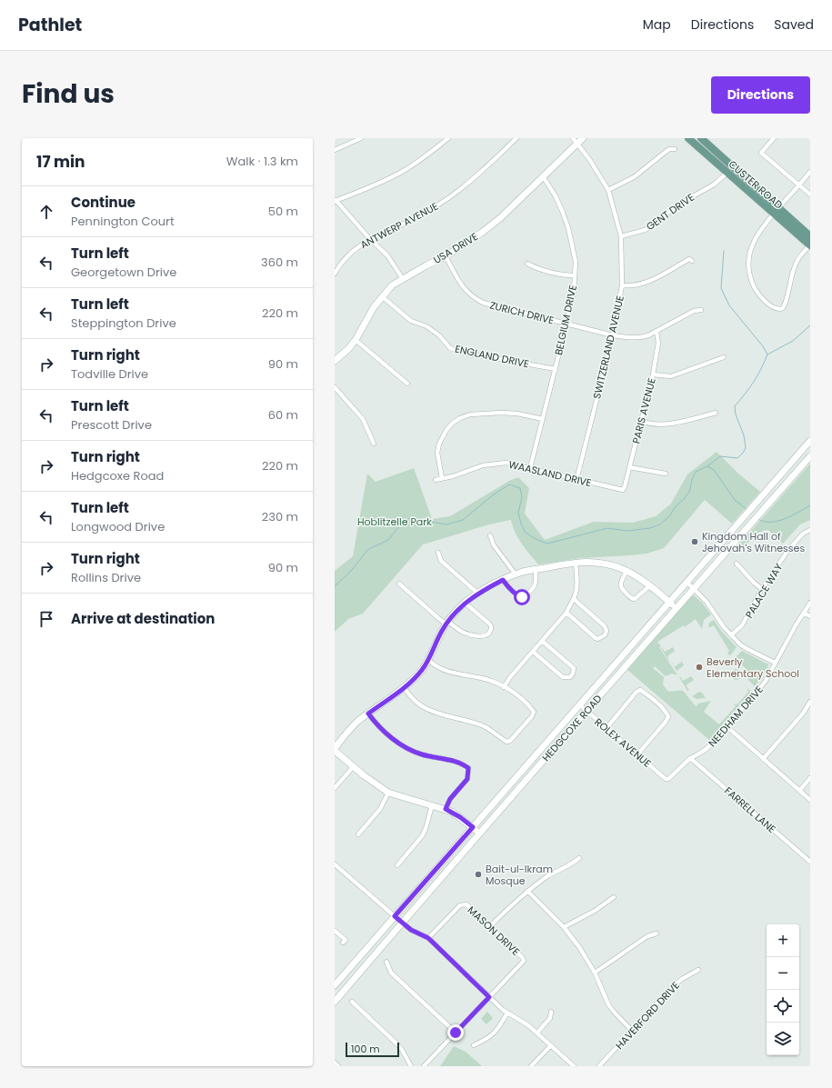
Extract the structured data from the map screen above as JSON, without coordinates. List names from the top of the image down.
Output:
{
  "streets": {
    "main road": ["CUSTER ROAD", "USA DRIVE", "HEDGCOXE ROAD"],
    "street": [
      "GENT DRIVE",
      "ANTWERP AVENUE",
      "ZURICH DRIVE",
      "BELGIUM DRIVE",
      "SWITZERLAND AVENUE",
      "ENGLAND DRIVE",
      "PARIS AVENUE",
      "WAASLAND DRIVE",
      "PALACE WAY",
      "NEEDHAM DRIVE",
      "ROLEX AVENUE",
      "FARRELL LANE",
      "MASON DRIVE",
      "HAVERFORD DRIVE"
    ]
  },
  "crossings": [
    ["CUSTER ROAD", "GENT DRIVE"],
    ["GENT DRIVE", "SWITZERLAND AVENUE"],
    ["USA DRIVE", "ZURICH DRIVE"],
    ["USA DRIVE", "BELGIUM DRIVE"],
    ["USA DRIVE", "SWITZERLAND AVENUE"],
    ["USA DRIVE", "ENGLAND DRIVE"],
    ["ZURICH DRIVE", "BELGIUM DRIVE"],
    ["ZURICH DRIVE", "SWITZERLAND AVENUE"],
    ["ZURICH DRIVE", "PARIS AVENUE"],
    ["BELGIUM DRIVE", "ENGLAND DRIVE"],
    ["BELGIUM DRIVE", "WAASLAND DRIVE"],
    ["SWITZERLAND AVENUE", "WAASLAND DRIVE"],
    ["PARIS AVENUE", "WAASLAND DRIVE"],
    ["NEEDHAM DRIVE", "ROLEX AVENUE"],
    ["NEEDHAM DRIVE", "FARRELL LANE"],
    ["HEDGCOXE ROAD", "ROLEX AVENUE"]
  ],
  "parks": ["Hoblitzelle Park"],
  "places": ["Kingdom Hall of Jehovah's Witnesses", "Beverly Elementary School", "Bait-ul-Ikram Mosque"],
  "scale_bar": "100 m",
  "page": {
    "header": "Pathlet",
    "nav": ["Map", "Directions", "Saved"],
    "title": "Find us",
    "buttons": "Directions",
    "heading": ["17 min", "Walk · 1.3 km"],
    "list": [
      ["Continue", "Pennington Court", "50 m"],
      ["Turn left", "Georgetown Drive", "360 m"],
      ["Turn left", "Steppington Drive", "220 m"],
      ["Turn right", "Todville Drive", "90 m"],
      ["Turn left", "Prescott Drive", "60 m"],
      ["Turn right", "Hedgcoxe Road", "220 m"],
      ["Turn left", "Longwood Drive", "230 m"],
      ["Turn right", "Rollins Drive", "90 m"],
      "Arrive at destination"
    ],
    "map_buttons": ["+", "−"],
    "scale": "100 m"
  }
}
